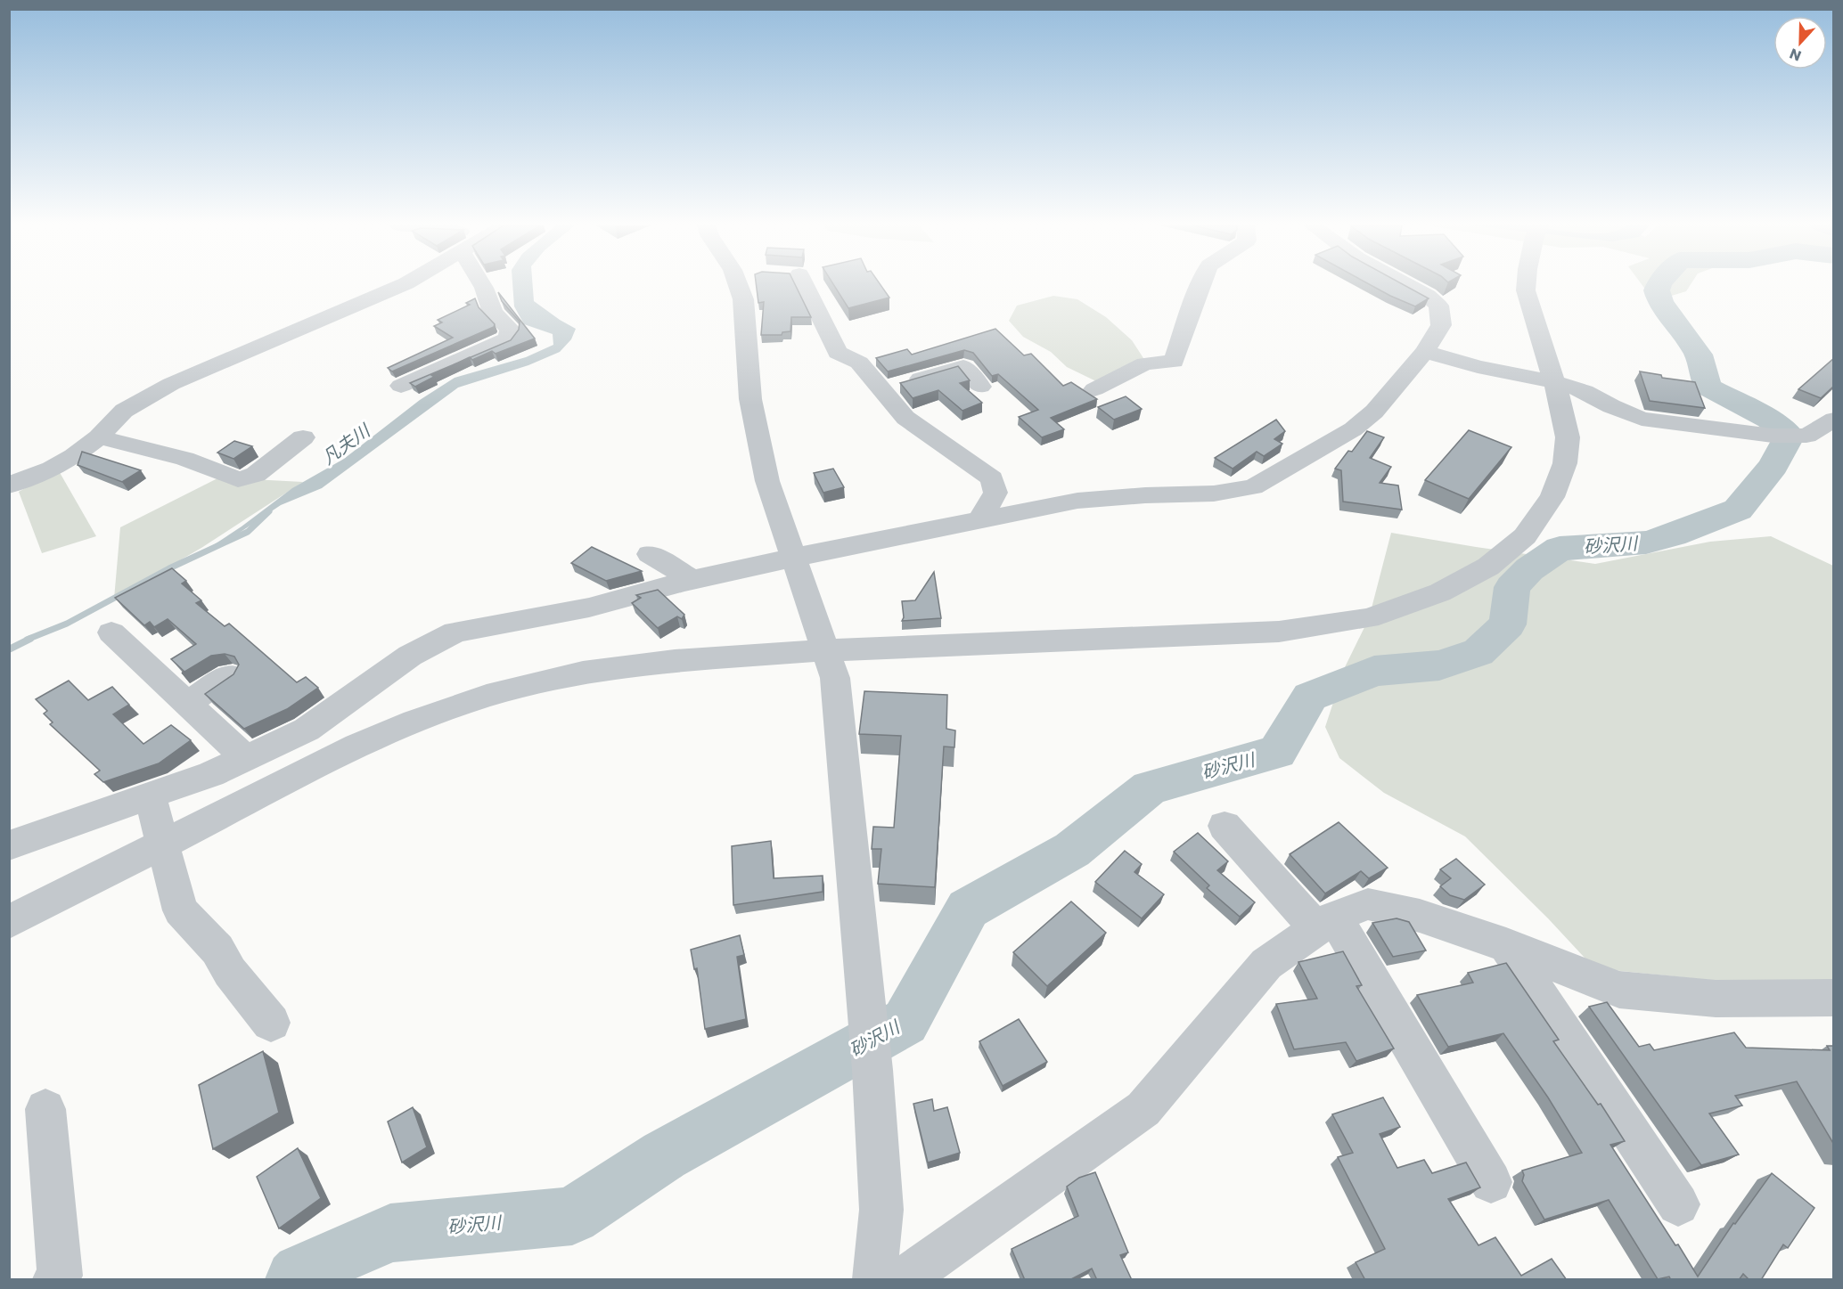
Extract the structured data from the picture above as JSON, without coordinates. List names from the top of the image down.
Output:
{
  "water": ["凡夫川", "砂沢川"],
  "north": "bottom"
}
